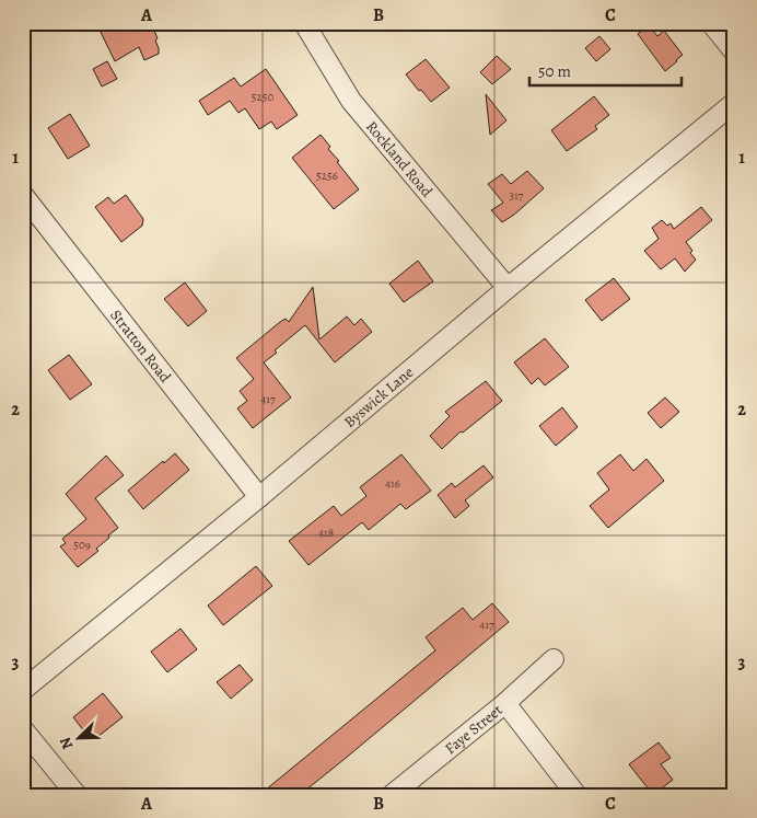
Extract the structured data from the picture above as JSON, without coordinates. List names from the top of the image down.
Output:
{
  "streets": {
    "street": [
      "Rockland Road",
      "Stratton Road",
      "Byswick Lane",
      "Faye Street"
    ]
  },
  "crossings": [
    ["Rockland Road", "Byswick Lane"],
    ["Stratton Road", "Byswick Lane"]
  ],
  "house_numbers": [
    "5250",
    "5256",
    "317",
    "417",
    "416",
    "418",
    "509",
    "417"
  ],
  "scale_bar": "50 m",
  "north": "bottom left",
  "grid": {
    "columns": ["A", "B", "C"],
    "rows": ["1", "2", "3"]
  }
}
